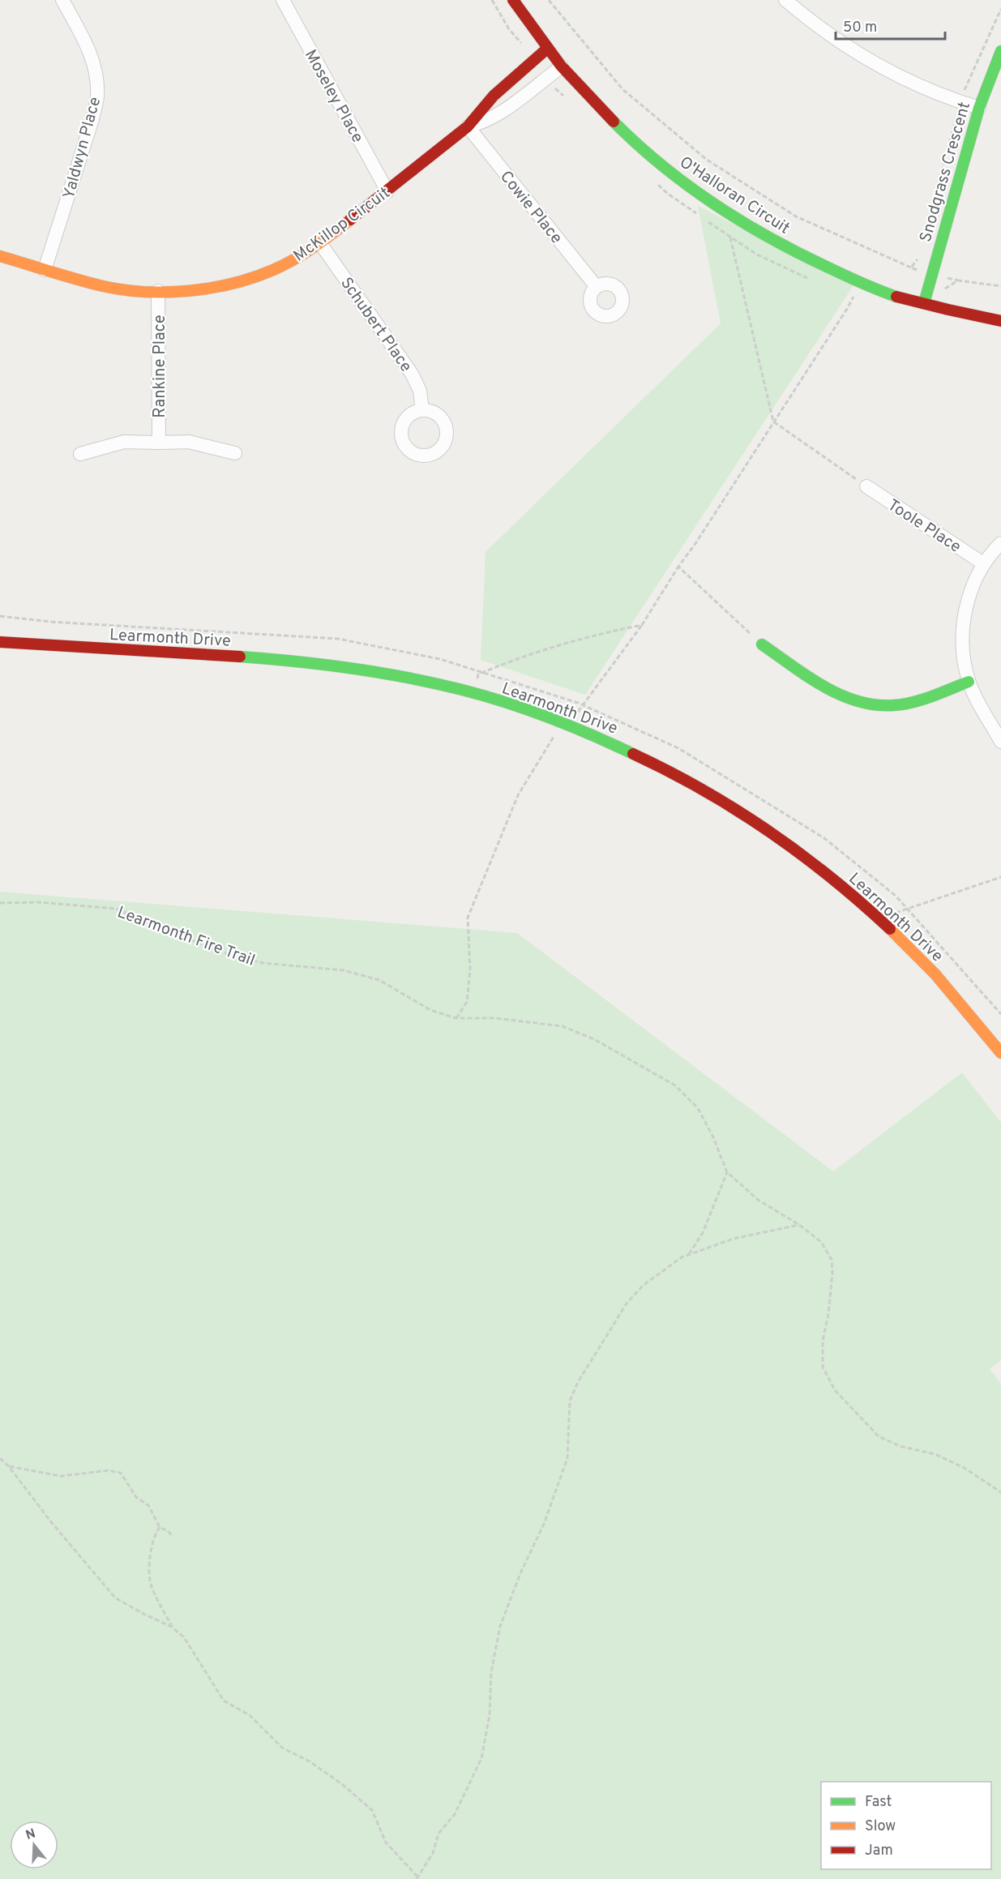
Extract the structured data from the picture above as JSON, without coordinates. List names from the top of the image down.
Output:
{
  "streets": {
    "street": [
      "Moseley Place",
      "Yaldwyn Place",
      "Snodgrass Crescent",
      "O'Halloran Circuit",
      "Cowie Place",
      "McKillop Circuit",
      "Schubert Place",
      "Rankine Place",
      "Toole Place",
      "Learmonth Drive"
    ],
    "path": ["Learmonth Fire Trail"]
  },
  "crossings": [
    ["Moseley Place", "McKillop Circuit"],
    ["Yaldwyn Place", "McKillop Circuit"],
    ["Snodgrass Crescent", "O'Halloran Circuit"],
    ["O'Halloran Circuit", "McKillop Circuit"],
    ["Cowie Place", "McKillop Circuit"],
    ["McKillop Circuit", "Schubert Place"],
    ["McKillop Circuit", "Rankine Place"]
  ],
  "legend": ["Fast", "Slow", "Jam"],
  "scale_bar": "50 m",
  "north": "top"
}
